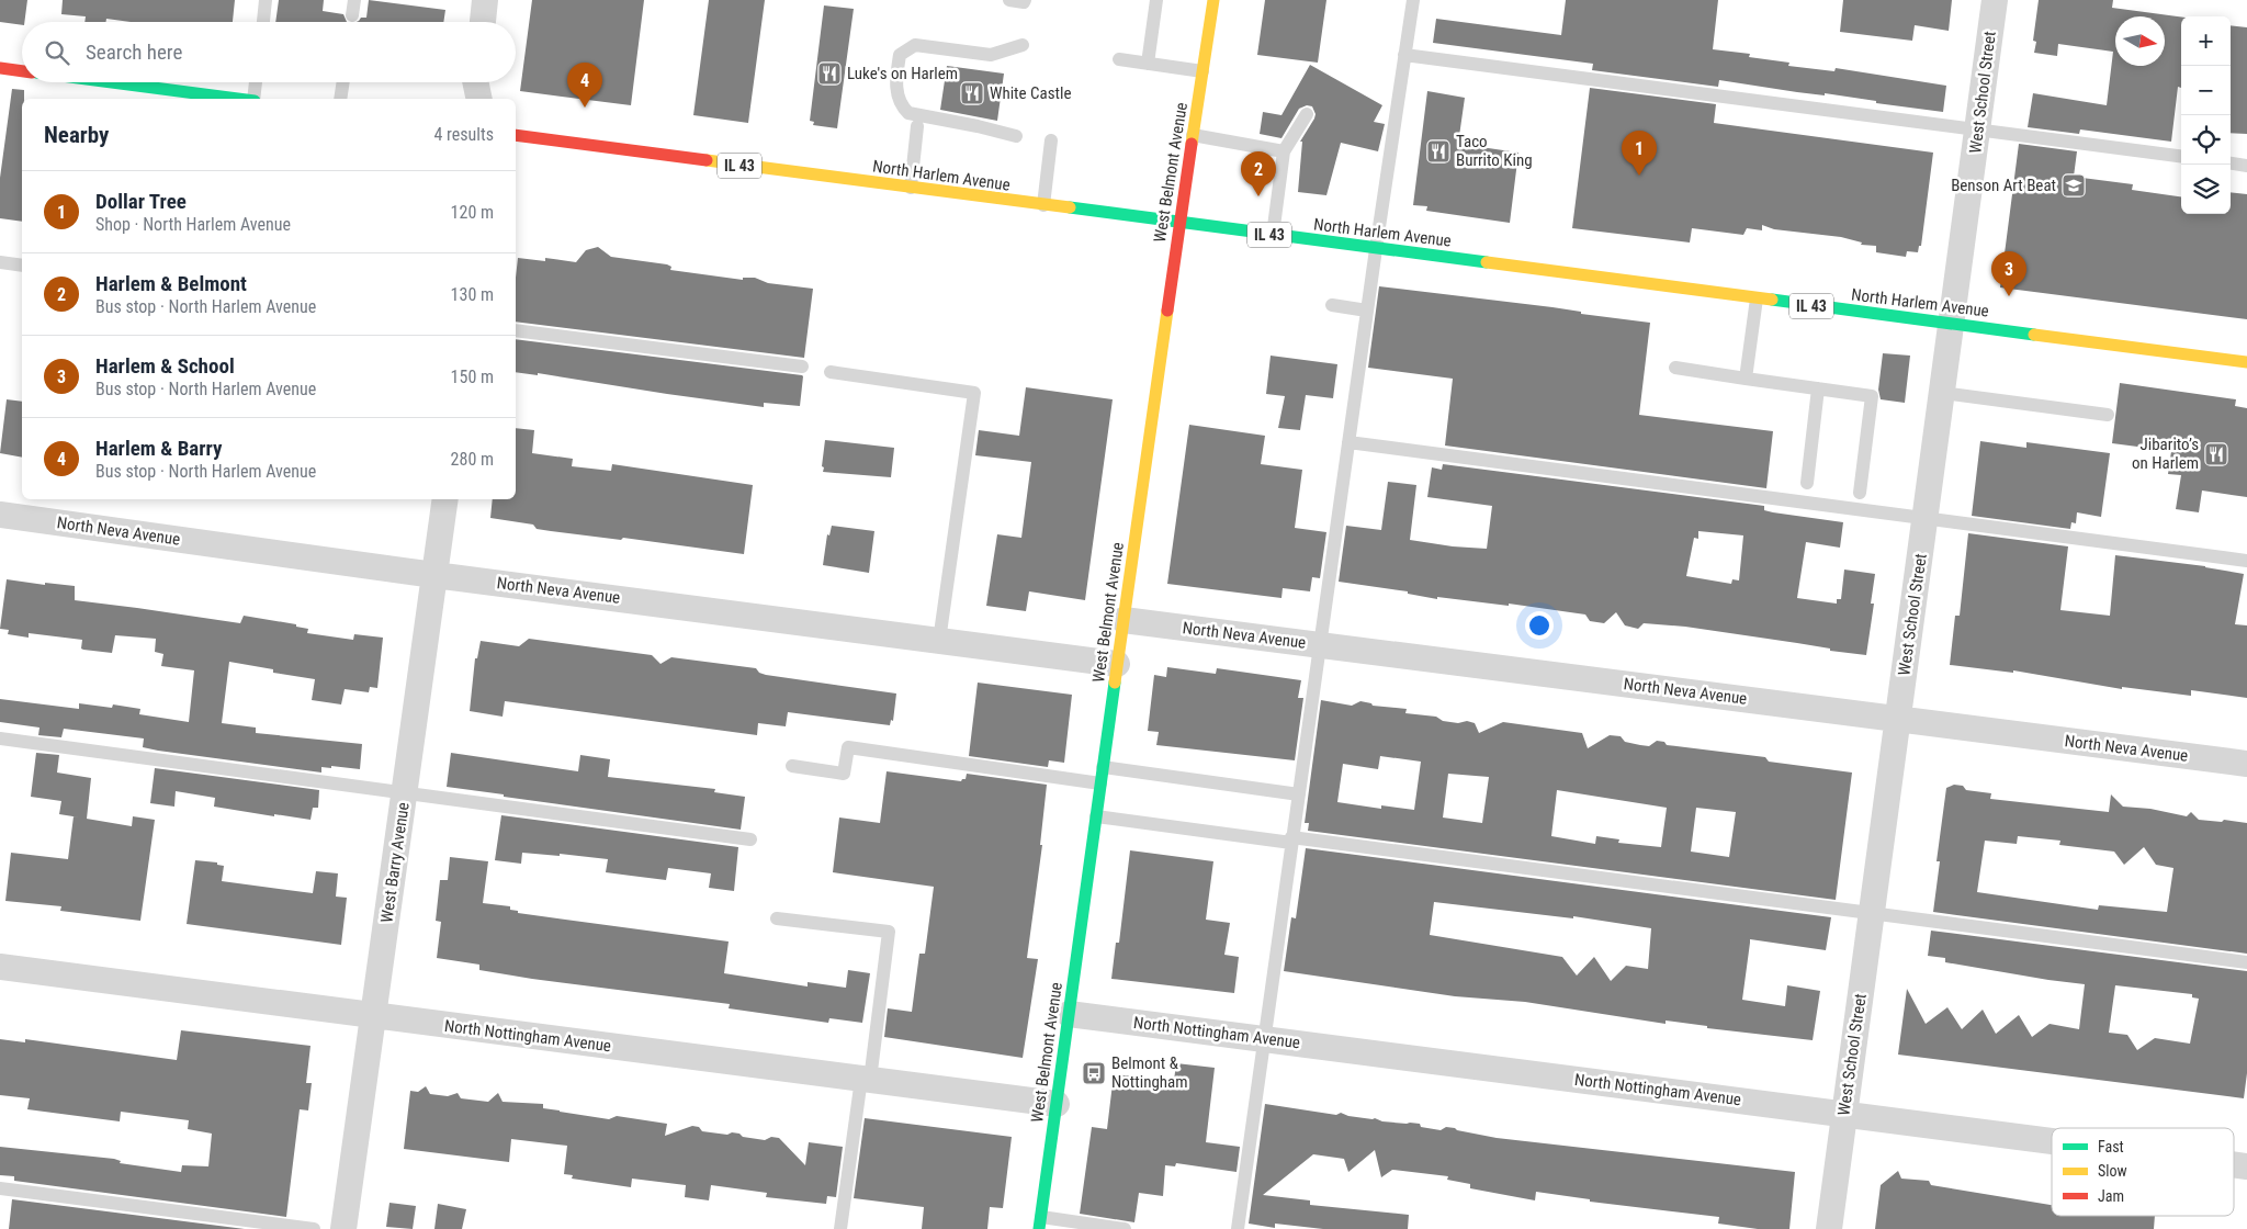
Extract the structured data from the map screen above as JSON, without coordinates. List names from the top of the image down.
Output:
{
  "streets": {
    "main road": ["IL 43", "West Belmont Avenue", "North Harlem Avenue"],
    "street": [
      "West School Street",
      "North Neva Avenue",
      "West Barry Avenue",
      "North Nottingham Avenue"
    ]
  },
  "crossings": [
    ["West School Street", "North Harlem Avenue"],
    ["West School Street", "North Neva Avenue"],
    ["West School Street", "North Nottingham Avenue"],
    ["West Belmont Avenue", "North Harlem Avenue"],
    ["West Belmont Avenue", "North Neva Avenue"],
    ["West Belmont Avenue", "North Nottingham Avenue"],
    ["North Neva Avenue", "West Barry Avenue"],
    ["West Barry Avenue", "North Nottingham Avenue"]
  ],
  "places": {
    "restaurant": [
      "Luke's on Harlem",
      "White Castle",
      "Taco Burrito King",
      "Jibarito’s on Harlem"
    ],
    "school or university": ["Benson Art Beat"],
    "bus stop": ["Belmont & Nottingham"]
  },
  "legend": ["Fast", "Slow", "Jam"],
  "north": "right",
  "page": {
    "map_buttons": ["+", "−"],
    "search": "Search here",
    "pins": [
      "4",
      "1",
      "2",
      "3"
    ],
    "heading": ["Nearby", "4 results"],
    "list": [
      {
        "mark": "1",
        "name": "Dollar Tree",
        "note": "Shop · North Harlem Avenue",
        "value": "120 m"
      },
      {
        "mark": "2",
        "name": "Harlem & Belmont",
        "note": "Bus stop · North Harlem Avenue",
        "value": "130 m"
      },
      {
        "mark": "3",
        "name": "Harlem & School",
        "note": "Bus stop · North Harlem Avenue",
        "value": "150 m"
      },
      {
        "mark": "4",
        "name": "Harlem & Barry",
        "note": "Bus stop · North Harlem Avenue",
        "value": "280 m"
      }
    ]
  }
}
